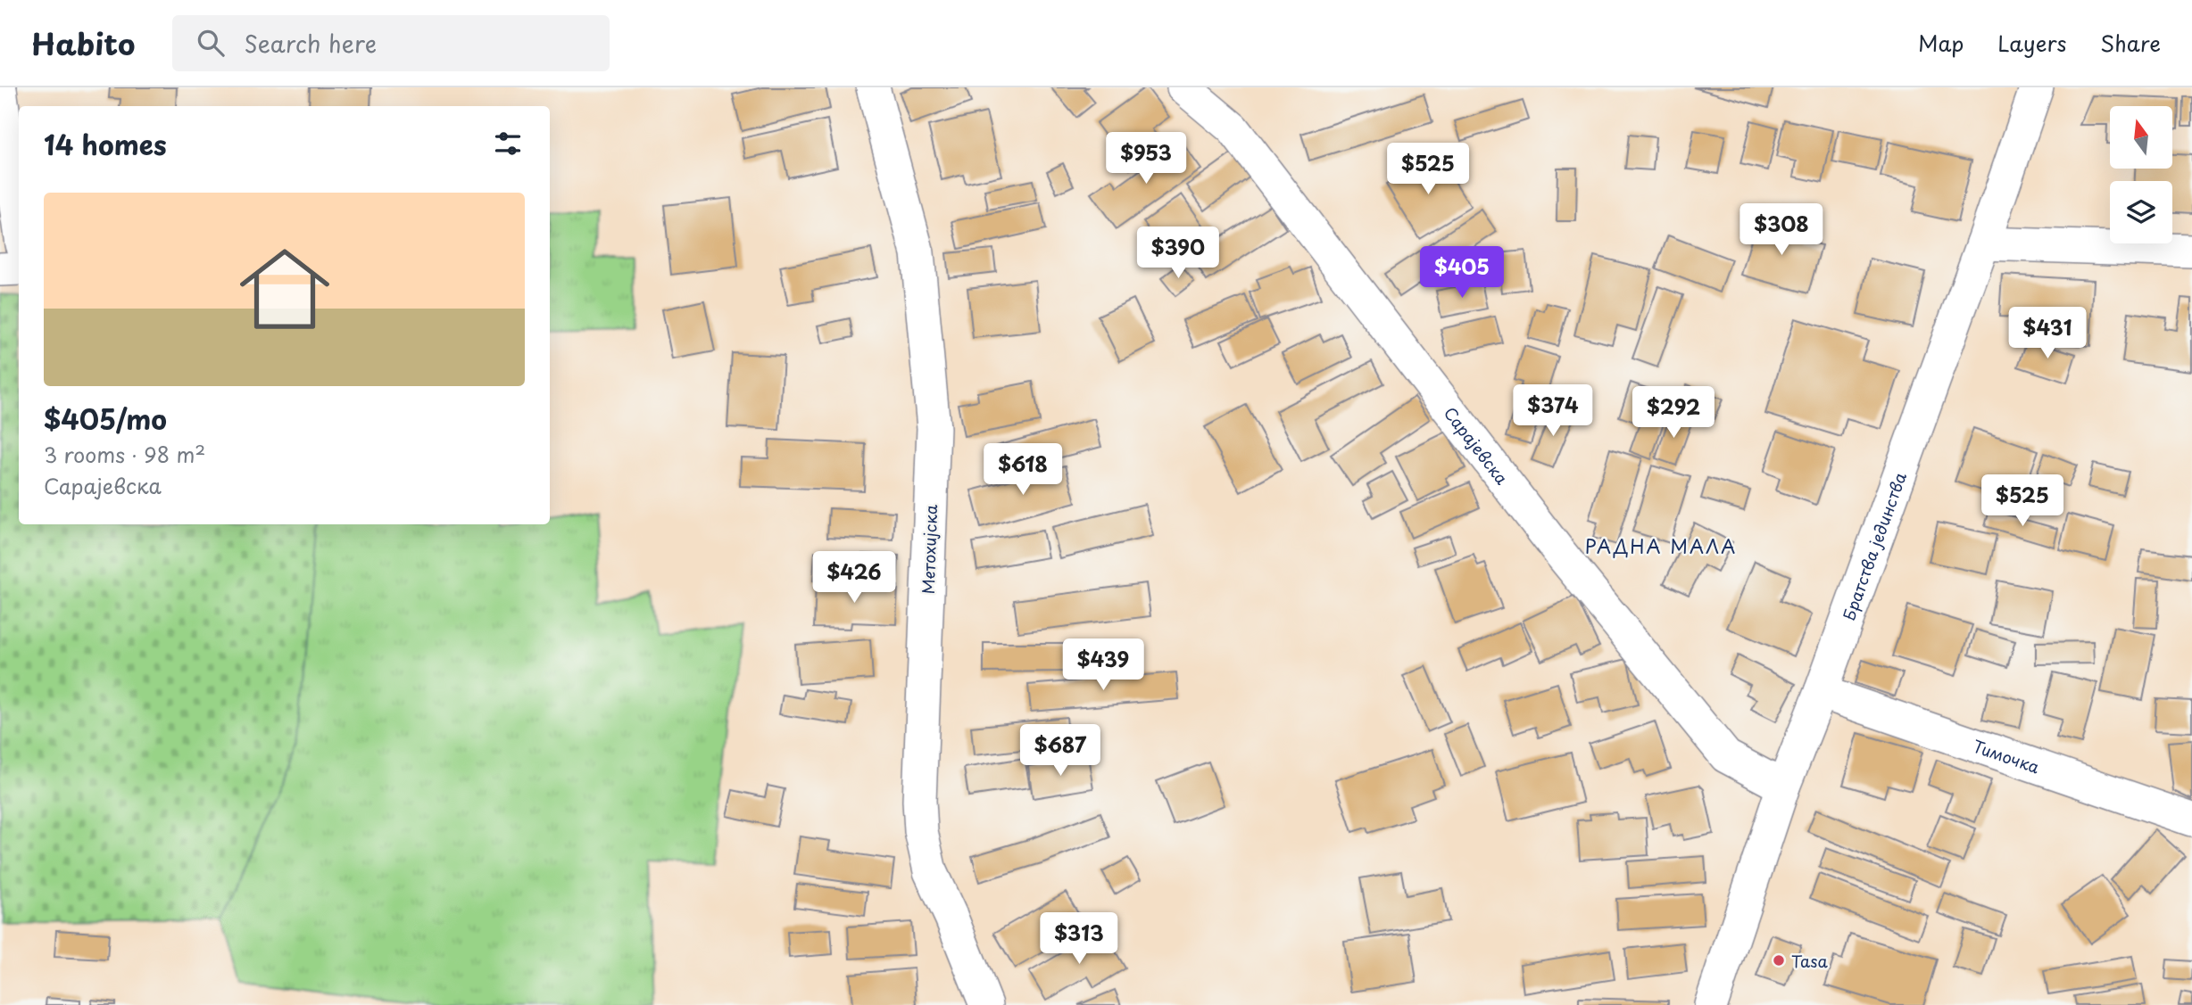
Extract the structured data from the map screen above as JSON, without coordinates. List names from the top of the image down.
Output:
{
  "streets": {
    "street": [
      "Сарајевска",
      "Братства јединства",
      "Метохијска",
      "Тимочка"
    ]
  },
  "crossings": [
    ["Сарајевска", "Братства јединства"],
    ["Братства јединства", "Тимочка"]
  ],
  "districts": ["РАДНА МАЛА"],
  "places": ["Tasa"],
  "north": "top",
  "page": {
    "header": "Habito",
    "search": "Search here",
    "nav": ["Map", "Layers", "Share"],
    "heading": "14 homes",
    "price": [
      "$953",
      "$525",
      "$308",
      "$390",
      "$405",
      "$431",
      "$374",
      "$292",
      "$618",
      "$525",
      "$426",
      "$439",
      "$687",
      "$313"
    ],
    "list": [
      {
        "name": "$405/mo",
        "note": "3 rooms · 98 m² · Сарајевска"
      }
    ]
  }
}
